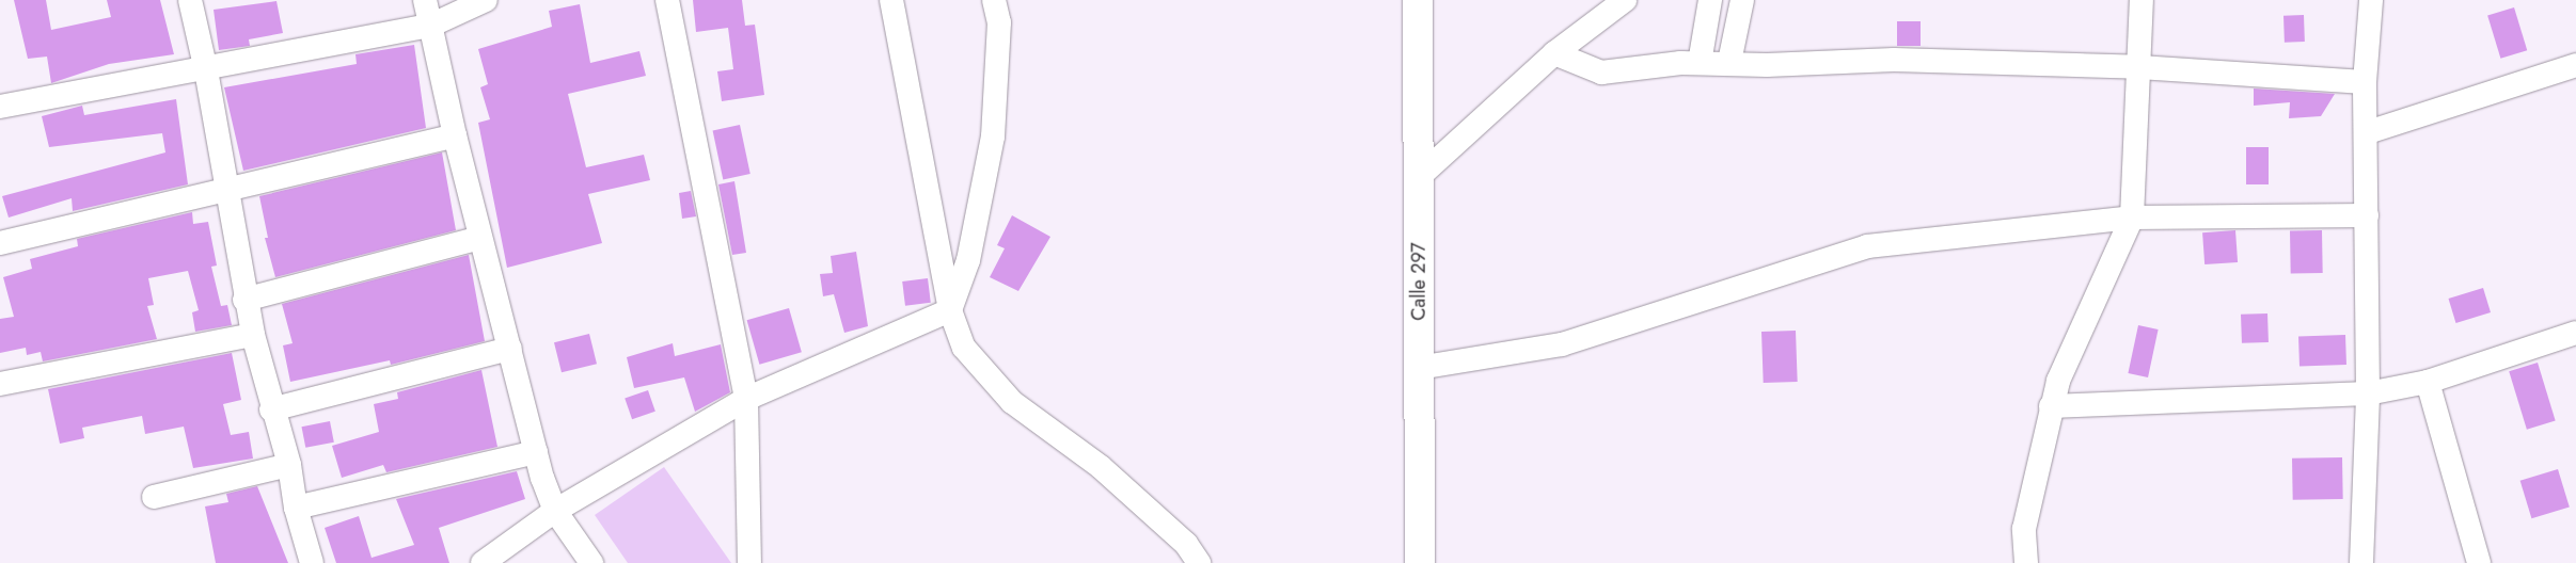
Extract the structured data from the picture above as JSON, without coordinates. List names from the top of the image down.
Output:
{
  "streets": {
    "street": ["Calle 297"]
  }
}
